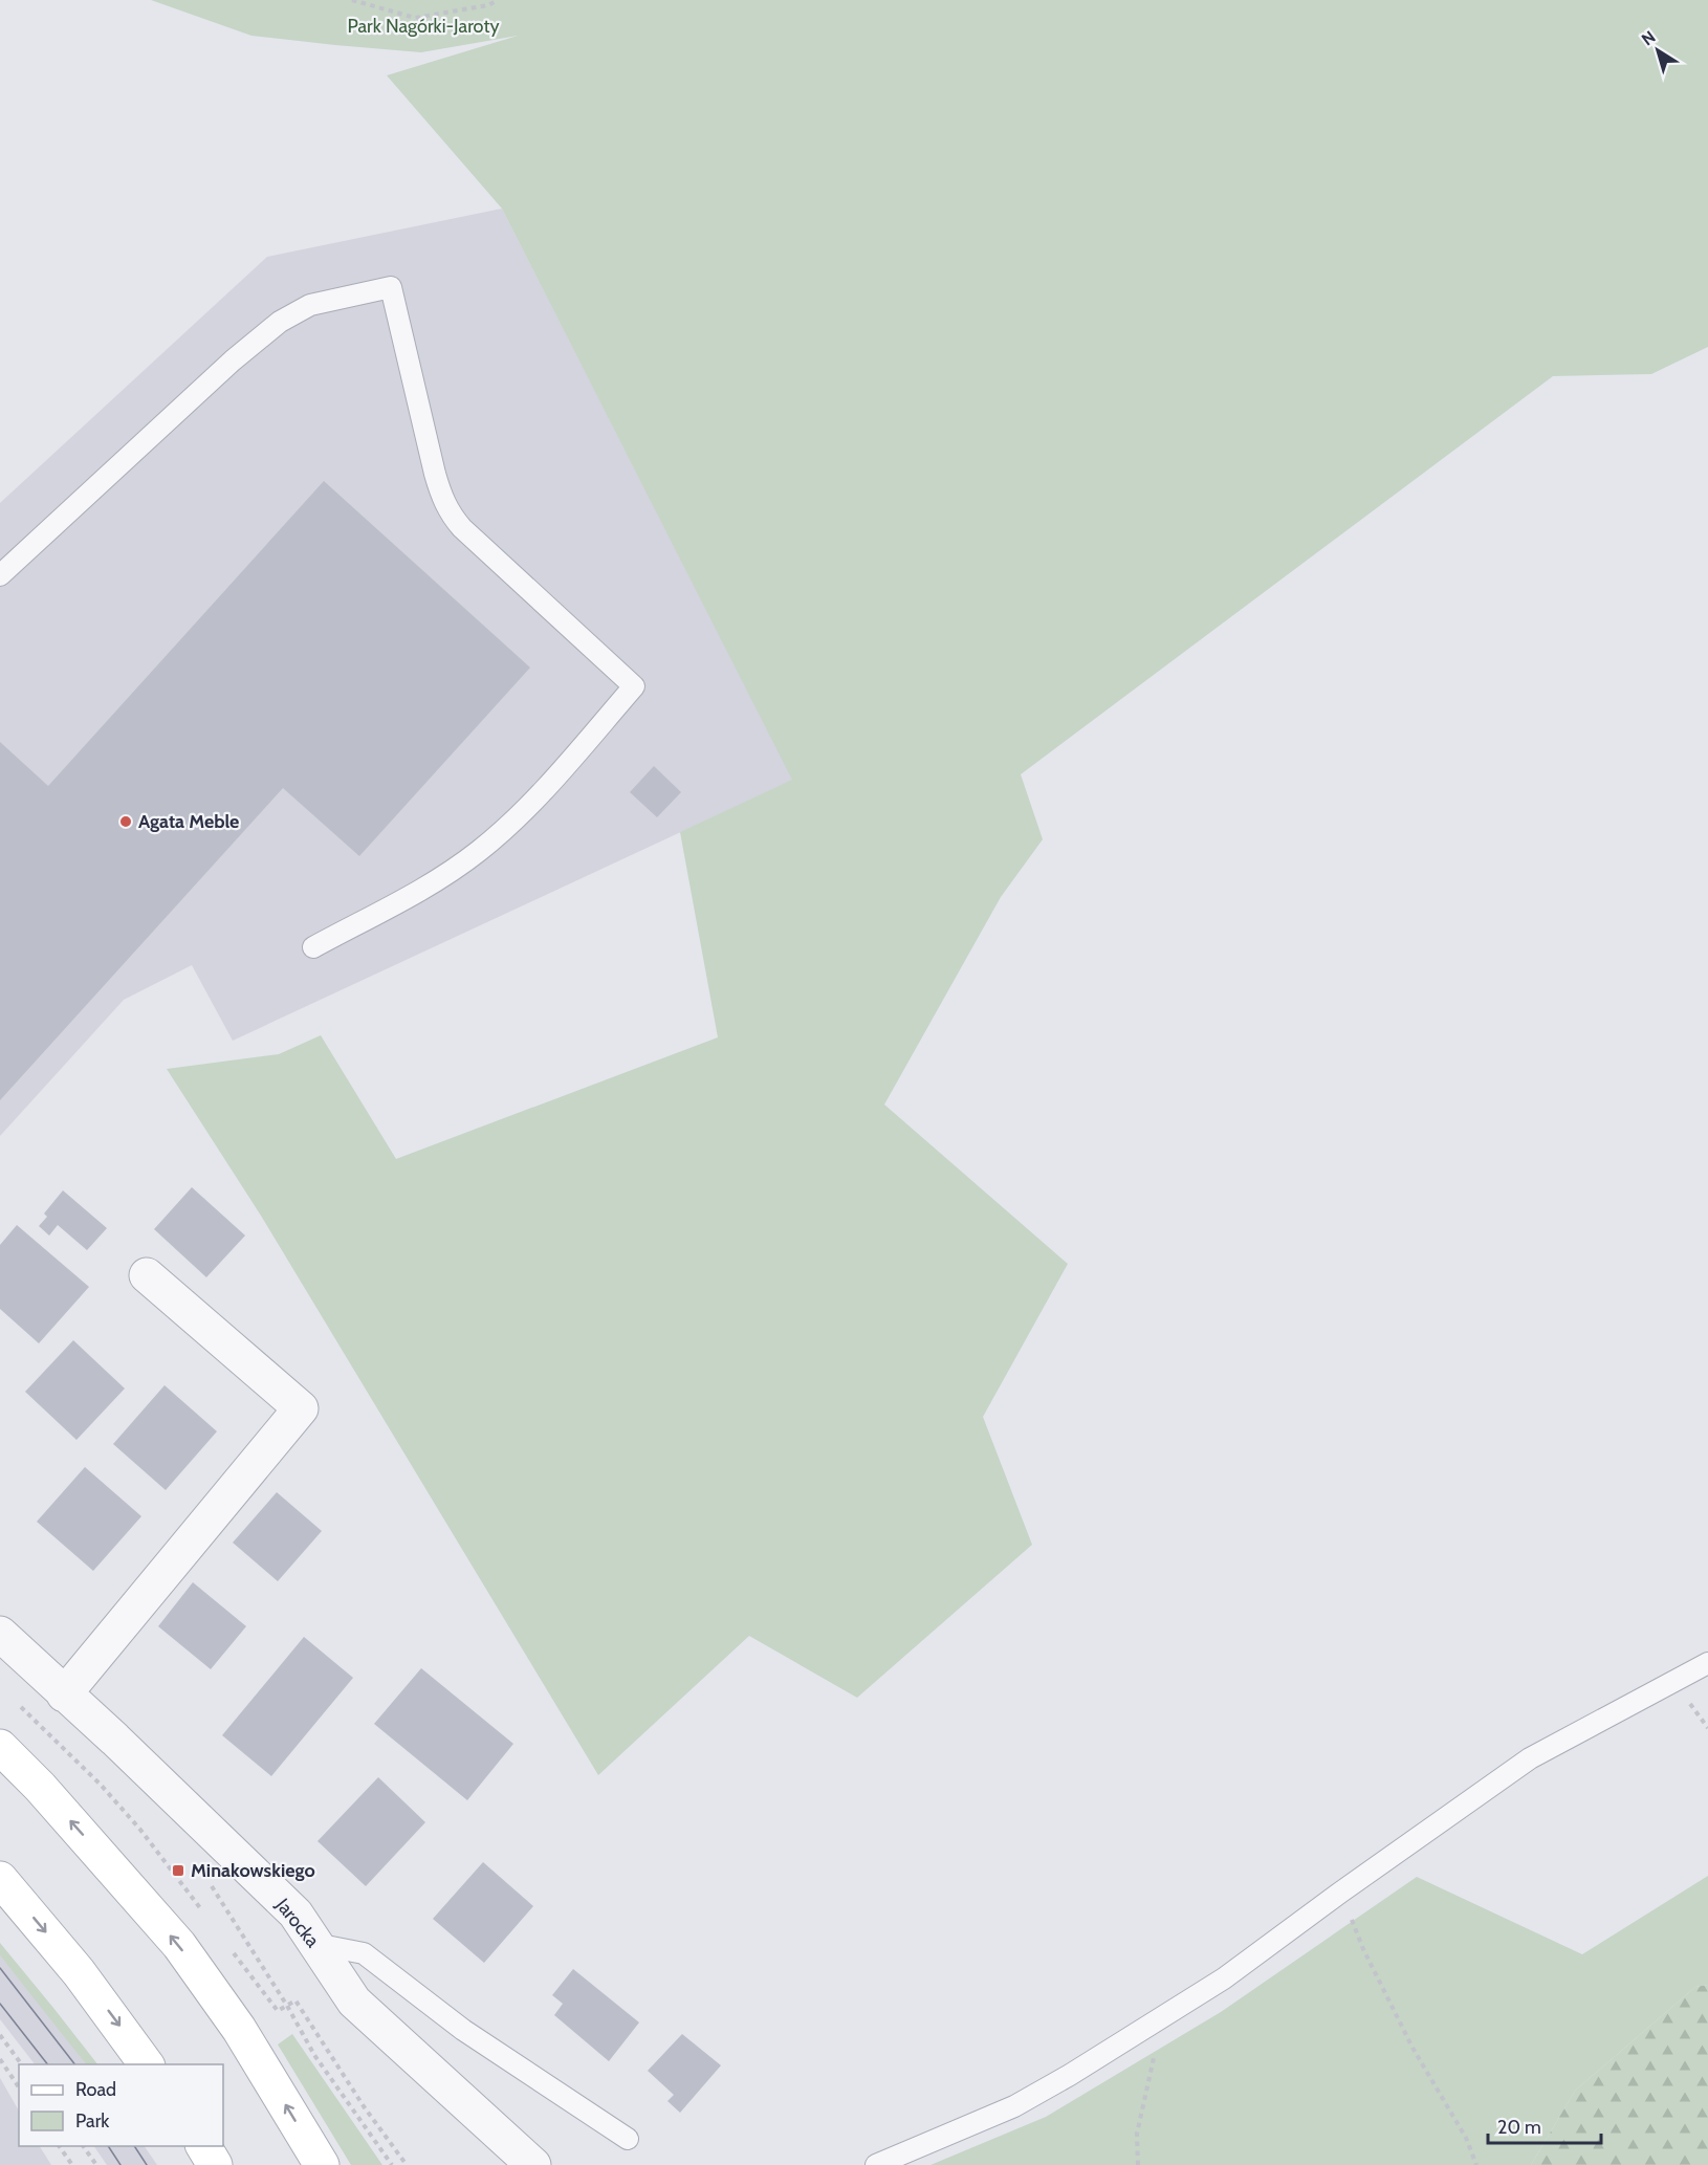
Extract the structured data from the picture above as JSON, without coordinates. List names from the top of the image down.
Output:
{
  "streets": {
    "street": ["Jarocka"]
  },
  "parks": ["Park Nagórki-Jaroty"],
  "places": {
    "other": ["Agata Meble"],
    "transit": ["Minakowskiego"]
  },
  "legend": ["Road", "Park"],
  "scale_bar": "20 m",
  "north": "top left"
}
